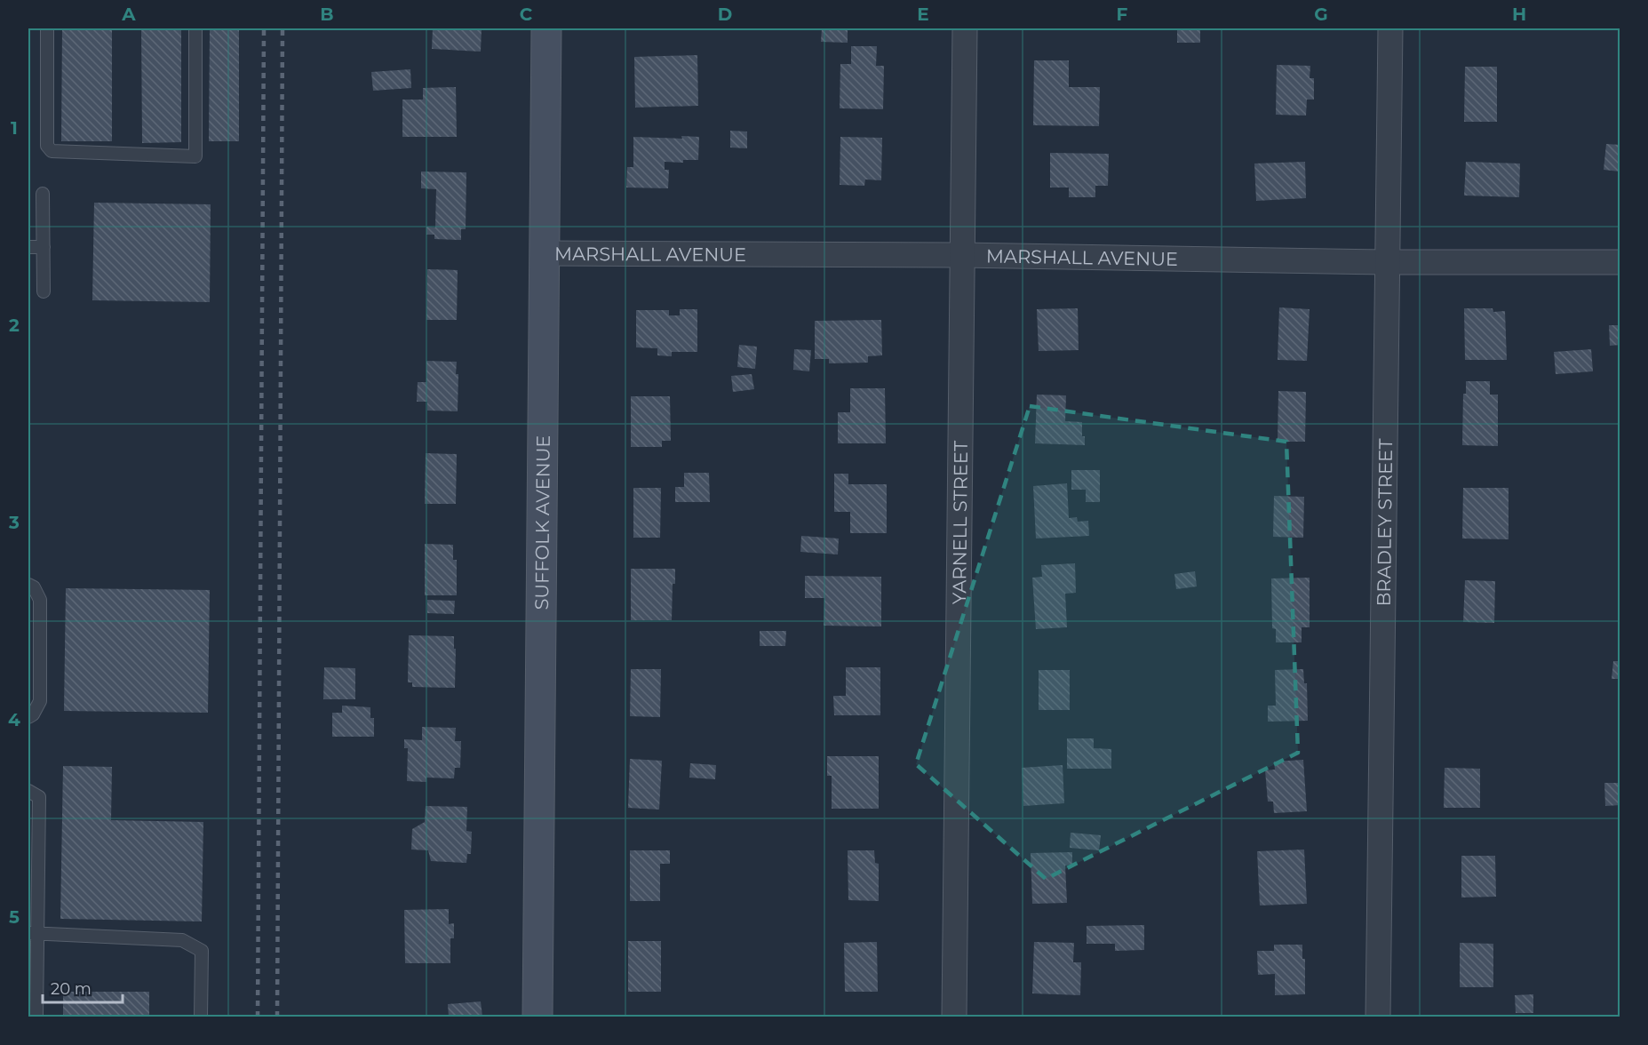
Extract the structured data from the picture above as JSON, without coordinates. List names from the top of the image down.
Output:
{
  "streets": {
    "street": [
      "MARSHALL AVENUE",
      "SUFFOLK AVENUE",
      "YARNELL STREET",
      "BRADLEY STREET"
    ]
  },
  "crossings": [
    ["MARSHALL AVENUE", "SUFFOLK AVENUE"],
    ["MARSHALL AVENUE", "YARNELL STREET"],
    ["MARSHALL AVENUE", "BRADLEY STREET"]
  ],
  "scale_bar": "20 m",
  "grid": {
    "columns": [
      "A",
      "B",
      "C",
      "D",
      "E",
      "F",
      "G",
      "H"
    ],
    "rows": [
      "1",
      "2",
      "3",
      "4",
      "5"
    ]
  }
}
